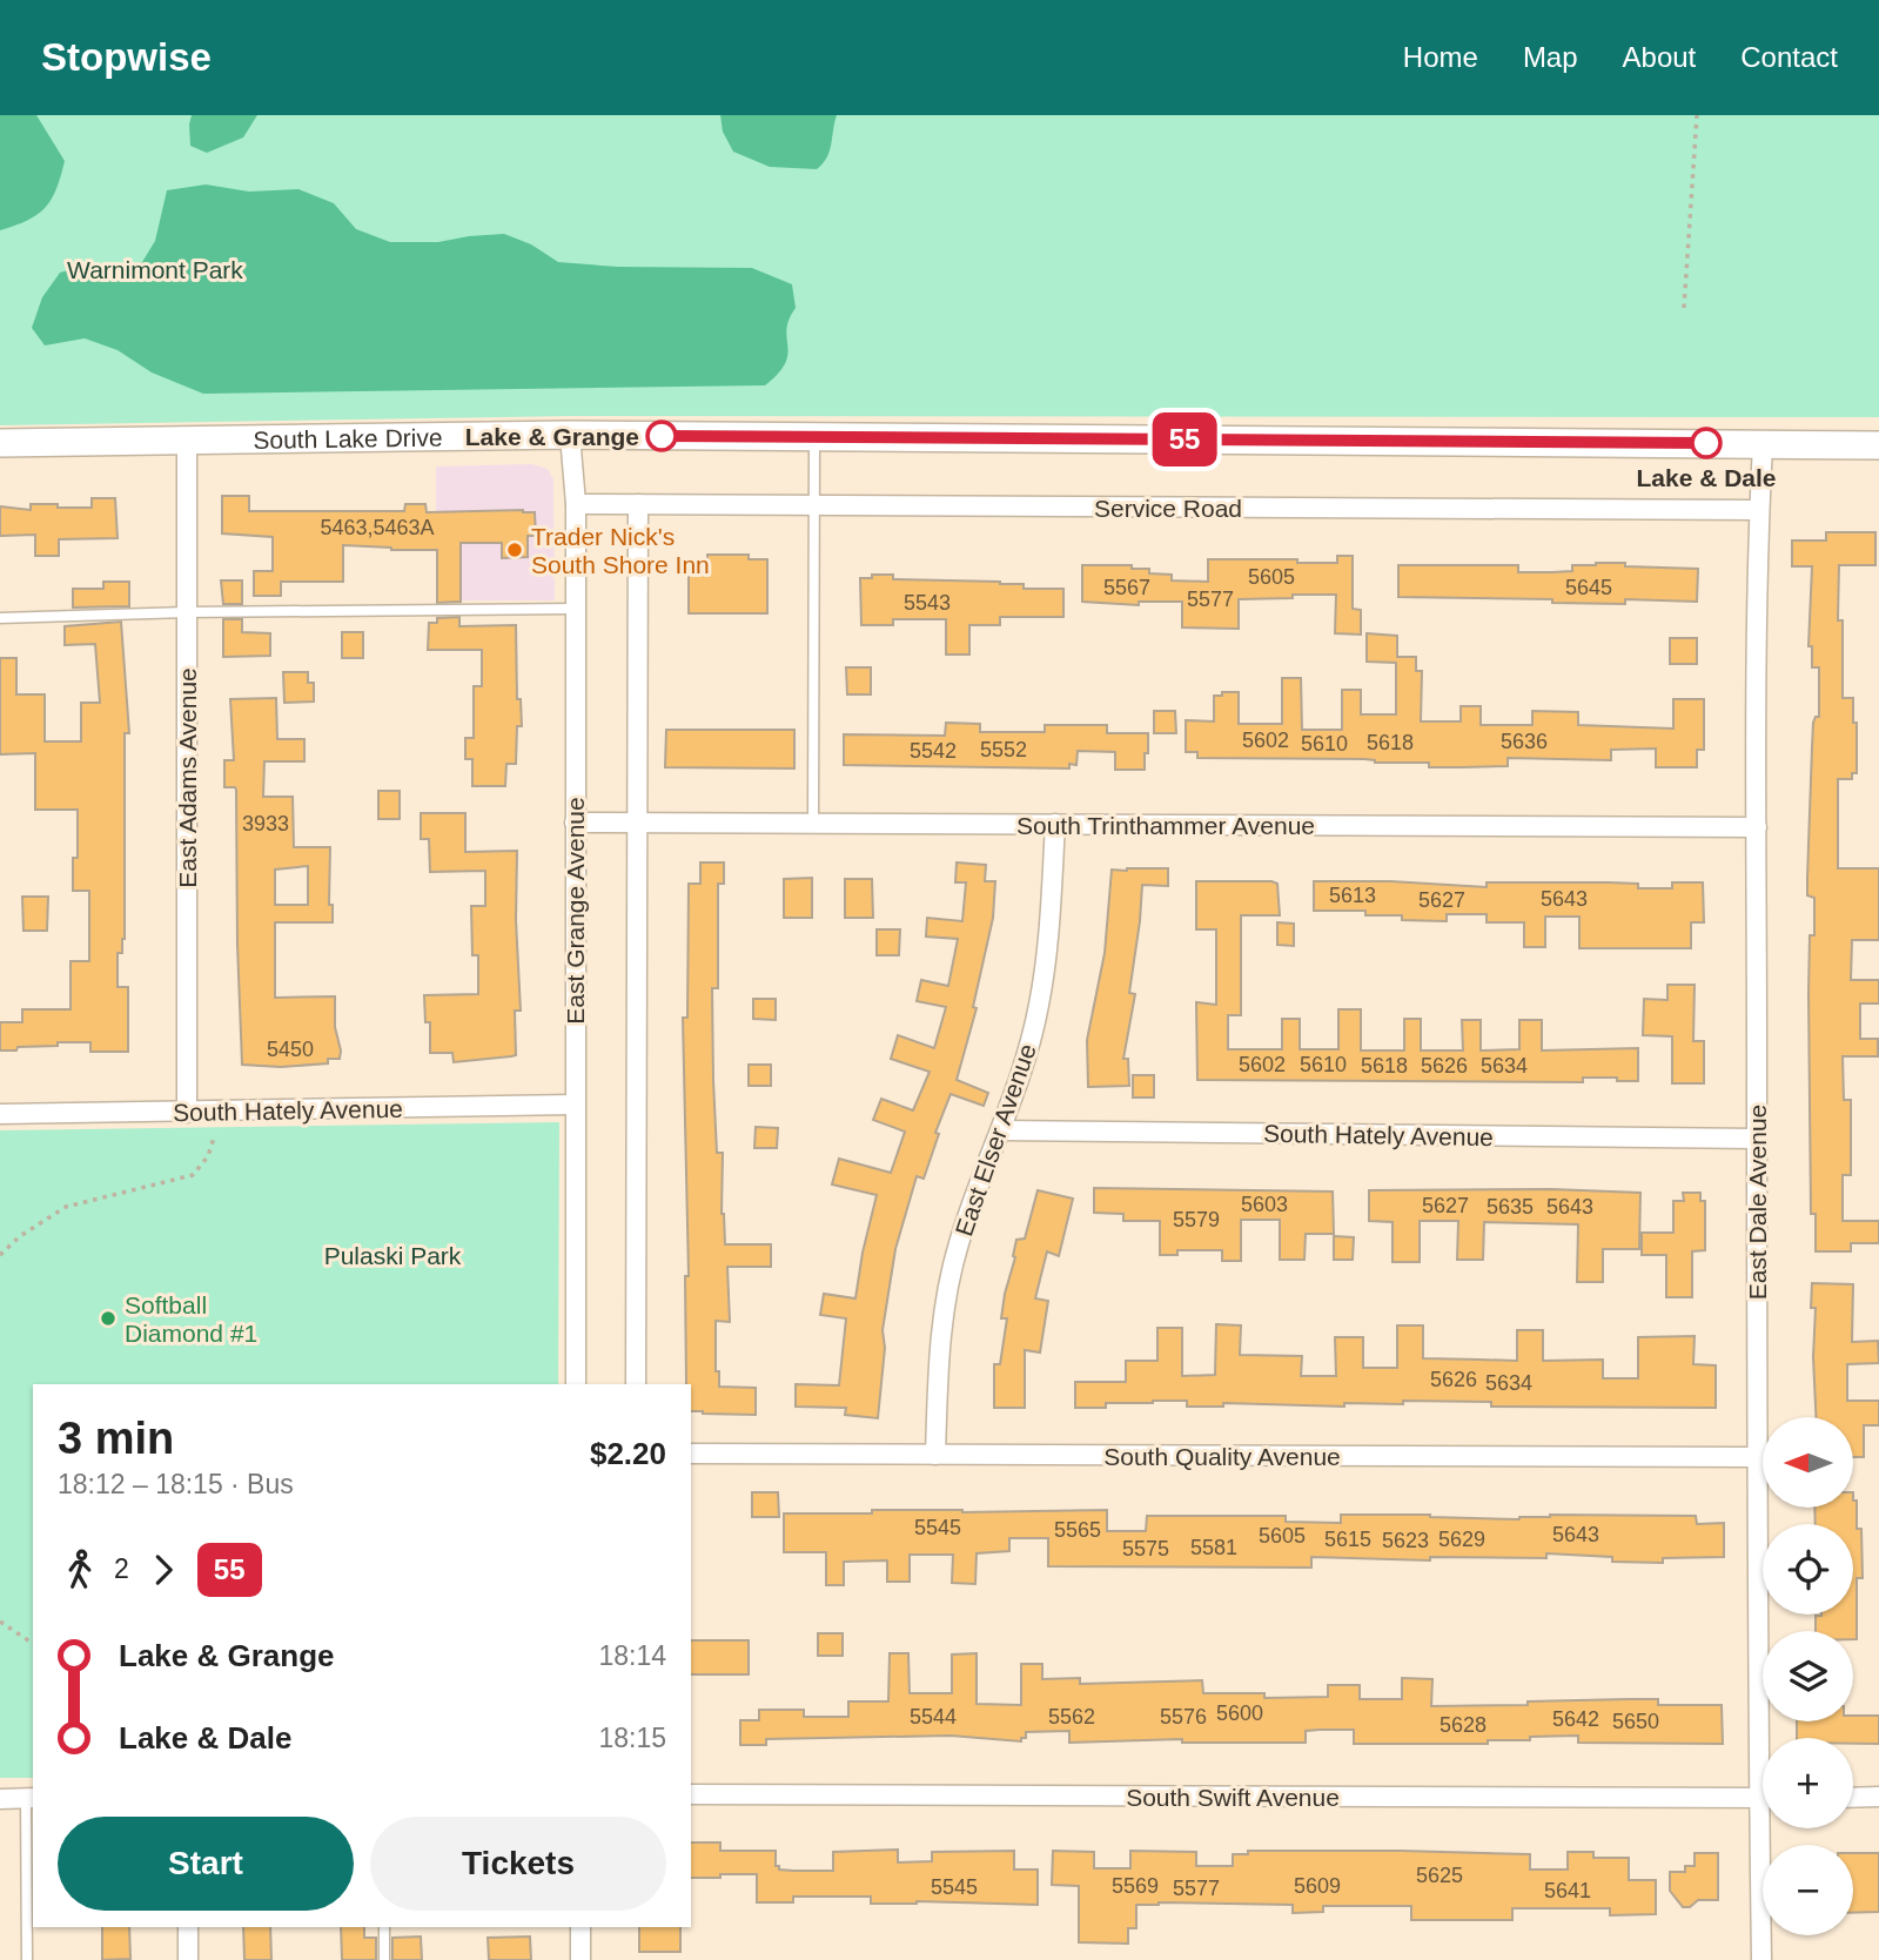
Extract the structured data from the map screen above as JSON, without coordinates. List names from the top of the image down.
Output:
{
  "streets": {
    "main road": ["South Lake Drive"],
    "street": [
      "Service Road",
      "East Adams Avenue",
      "South Trinthammer Avenue",
      "East Grange Avenue",
      "South Hately Avenue",
      "East Elser Avenue",
      "East Dale Avenue",
      "South Quality Avenue",
      "South Swift Avenue"
    ]
  },
  "crossings": [
    ["South Lake Drive", "East Adams Avenue"],
    ["South Lake Drive", "East Grange Avenue"],
    ["South Lake Drive", "East Dale Avenue"],
    ["Service Road", "East Grange Avenue"],
    ["Service Road", "East Dale Avenue"],
    ["East Adams Avenue", "South Hately Avenue"],
    ["South Trinthammer Avenue", "East Grange Avenue"],
    ["South Trinthammer Avenue", "East Elser Avenue"],
    ["South Trinthammer Avenue", "East Dale Avenue"],
    ["East Grange Avenue", "South Hately Avenue"],
    ["South Hately Avenue", "East Elser Avenue"],
    ["South Hately Avenue", "East Dale Avenue"],
    ["East Elser Avenue", "South Quality Avenue"],
    ["East Dale Avenue", "South Quality Avenue"]
  ],
  "parks": ["Warnimont Park", "Pulaski Park"],
  "places": [
    "Lake & Grange",
    "Lake & Dale",
    "Trader Nick's South Shore Inn",
    "Softball Diamond #1"
  ],
  "lines": ["bus line 55"],
  "house_numbers": [
    "5463,5463A",
    "5605",
    "5567",
    "5645",
    "5577",
    "5543",
    "5602",
    "5636",
    "5618",
    "5610",
    "5552",
    "5542",
    "3933",
    "5613",
    "5643",
    "5627",
    "5450",
    "5602",
    "5610",
    "5618",
    "5626",
    "5634",
    "5603",
    "5627",
    "5635",
    "5643",
    "5579",
    "5626",
    "5634",
    "5545",
    "5565",
    "5643",
    "5605",
    "5615",
    "5629",
    "5623",
    "5581",
    "5575",
    "5600",
    "5544",
    "5562",
    "5576",
    "5642",
    "5650",
    "5628",
    "5625",
    "5569",
    "5609",
    "5545",
    "5577",
    "5641"
  ],
  "north": "left",
  "page": {
    "header": "Stopwise",
    "nav": [
      "Home",
      "Map",
      "About",
      "Contact"
    ],
    "on_map": "55",
    "heading": ["3 min", "18:12 – 18:15 · Bus", "$2.20"],
    "map_buttons": ["+", "−"],
    "legs": ["2", "55"],
    "list": [
      {
        "name": "Lake & Grange",
        "value": "18:14"
      },
      {
        "name": "Lake & Dale",
        "value": "18:15"
      }
    ],
    "buttons": ["Start", "Tickets"]
  }
}
